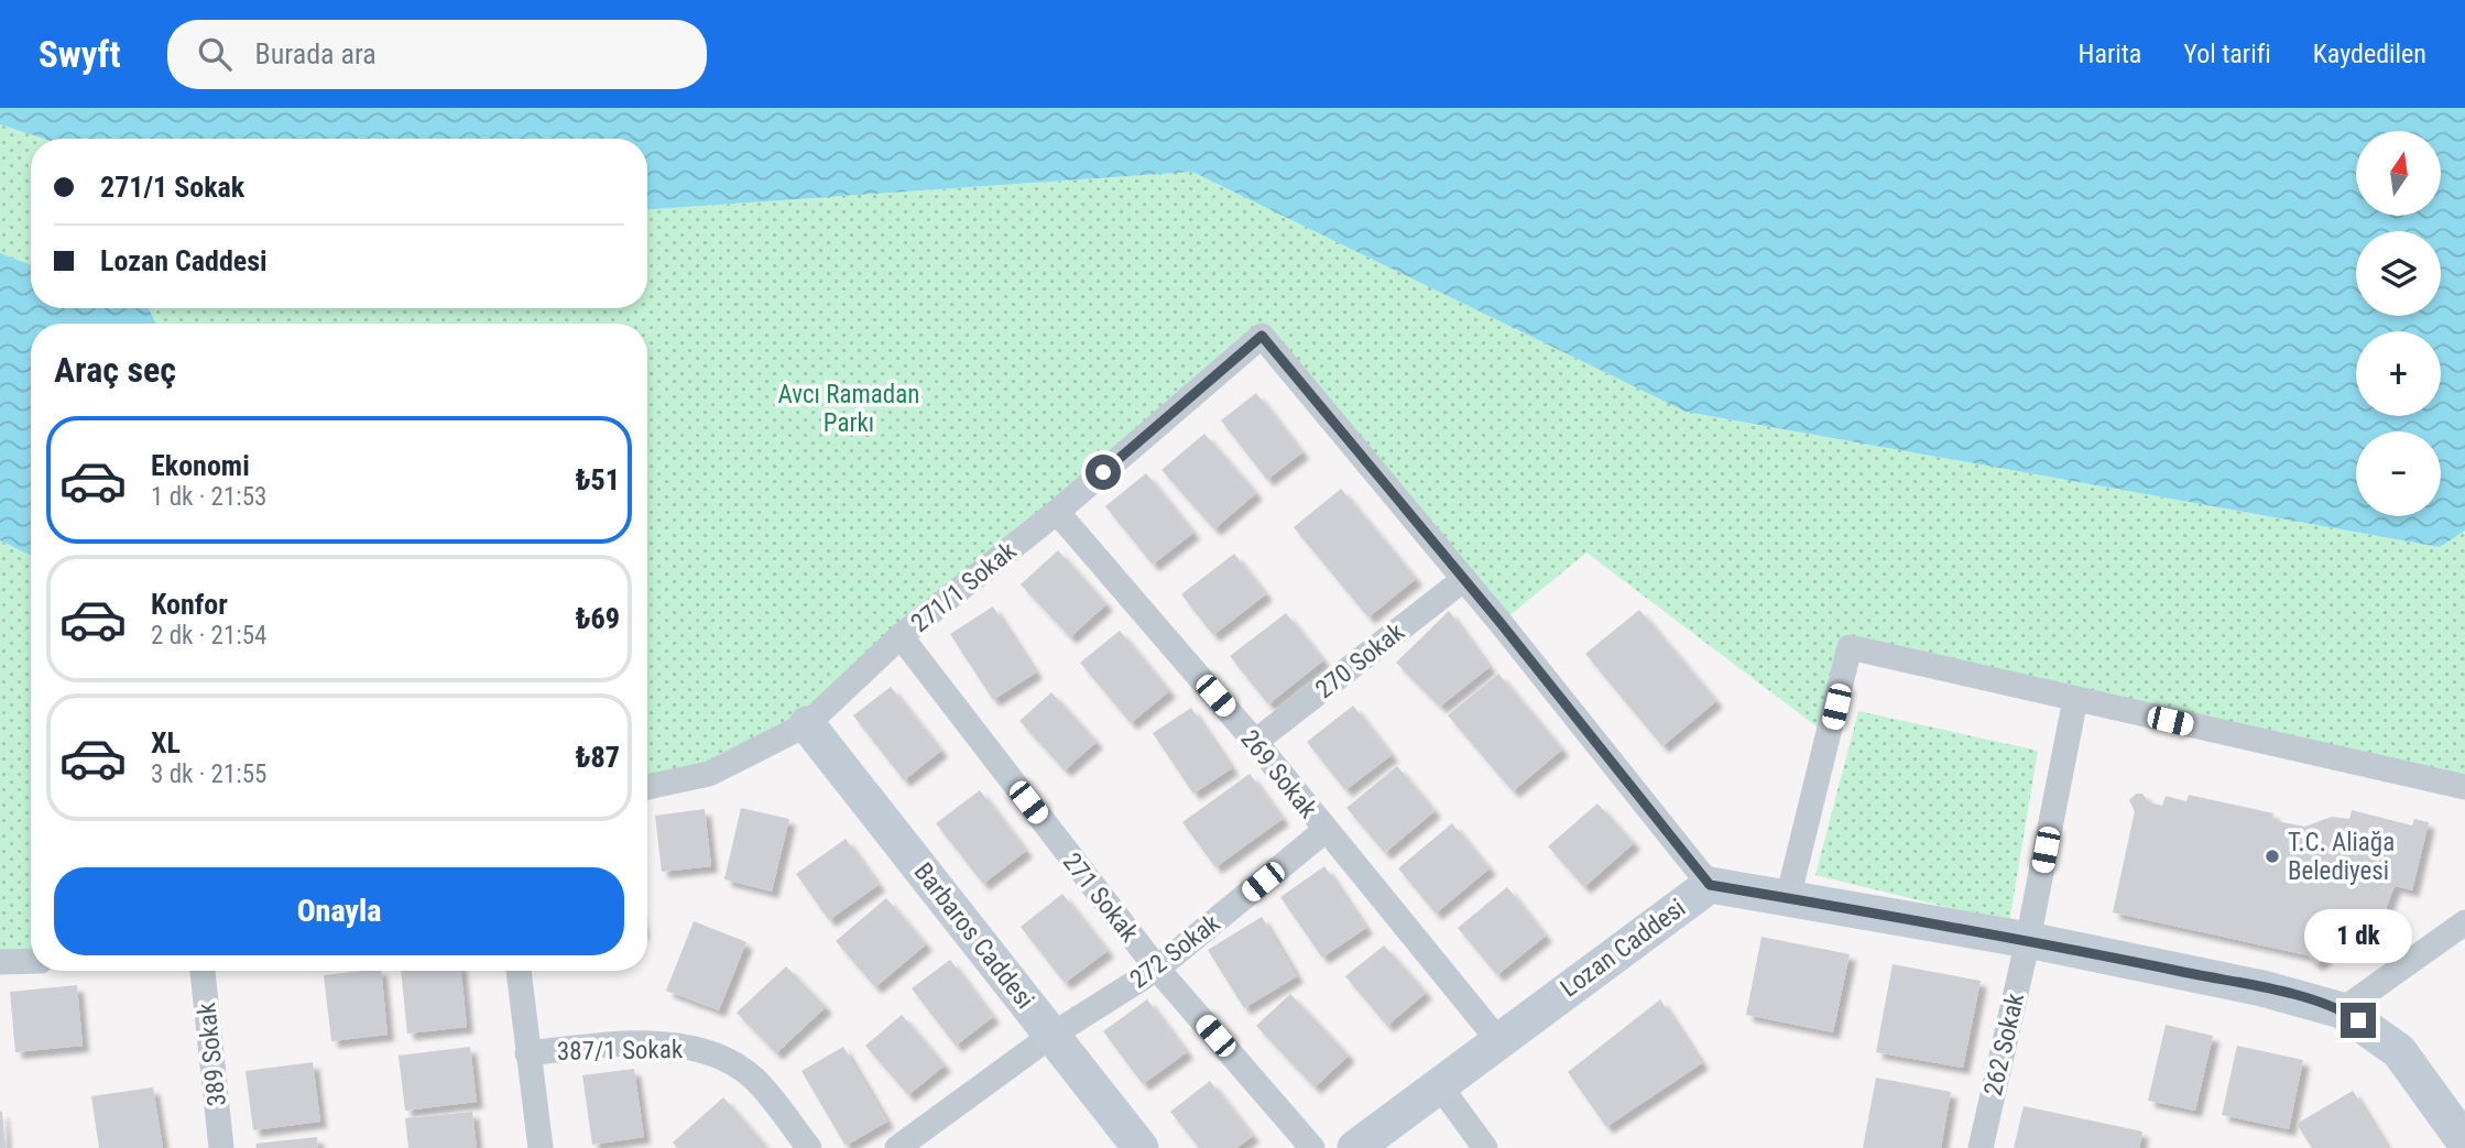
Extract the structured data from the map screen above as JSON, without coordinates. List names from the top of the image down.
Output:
{
  "streets": {
    "street": [
      "271/1 Sokak",
      "270 Sokak",
      "269 Sokak",
      "271 Sokak",
      "Barbaros Caddesi",
      "Lozan Caddesi",
      "272 Sokak",
      "262 Sokak",
      "387/1 Sokak",
      "389 Sokak"
    ]
  },
  "crossings": [
    ["271/1 Sokak", "270 Sokak"],
    ["271/1 Sokak", "269 Sokak"],
    ["271/1 Sokak", "271 Sokak"],
    ["271/1 Sokak", "Barbaros Caddesi"],
    ["270 Sokak", "269 Sokak"],
    ["269 Sokak", "Lozan Caddesi"],
    ["269 Sokak", "272 Sokak"],
    ["271 Sokak", "272 Sokak"],
    ["Barbaros Caddesi", "272 Sokak"],
    ["Lozan Caddesi", "262 Sokak"]
  ],
  "parks": ["Avcı Ramadan Parkı"],
  "places": ["T.C. Aliağa Belediyesi"],
  "north": "top",
  "page": {
    "header": "Swyft",
    "search": "Burada ara",
    "nav": ["Harita", "Yol tarifi", "Kaydedilen"],
    "map_buttons": ["+", "−"],
    "banner": ["271/1 Sokak", "Lozan Caddesi"],
    "heading": "Araç seç",
    "list": [
      {
        "name": "Ekonomi",
        "note": "1 dk · 21:53",
        "value": "₺51"
      },
      {
        "name": "Konfor",
        "note": "2 dk · 21:54",
        "value": "₺69"
      },
      {
        "name": "XL",
        "note": "3 dk · 21:55",
        "value": "₺87"
      }
    ],
    "buttons": "Onayla",
    "bubble": "1 dk"
  }
}
